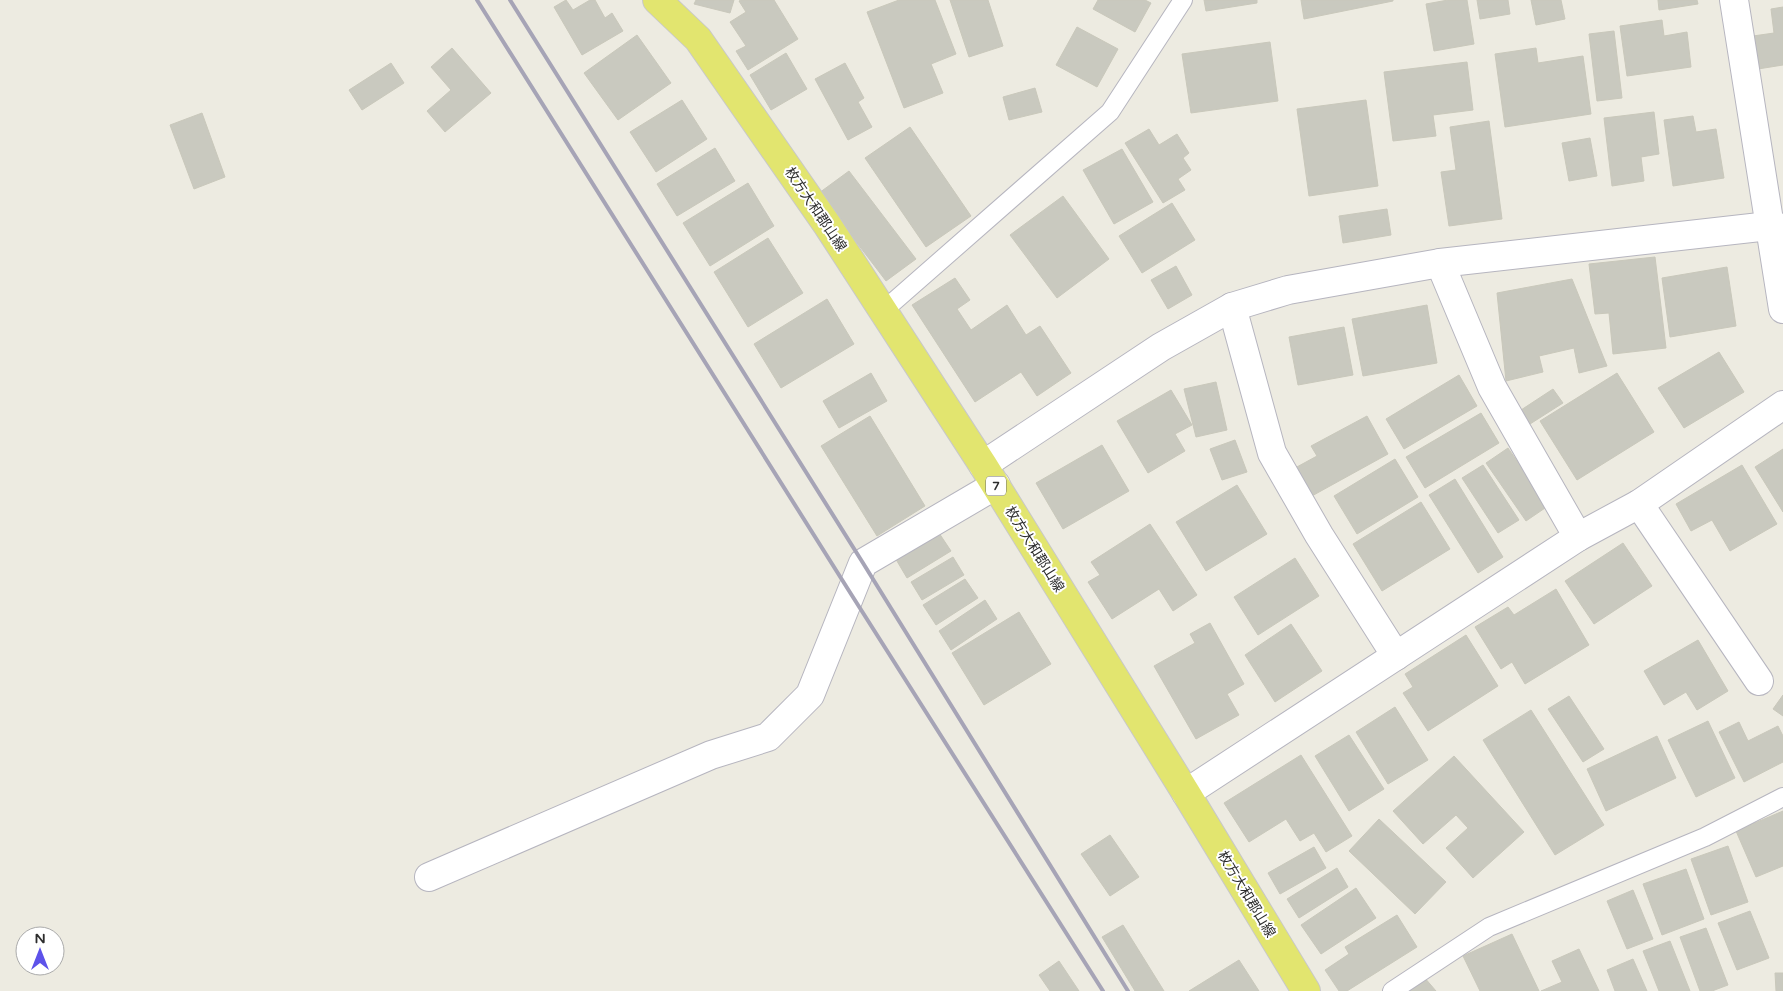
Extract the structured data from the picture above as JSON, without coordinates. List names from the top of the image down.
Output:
{
  "streets": {
    "main road": ["枚方大和郡山線", "7"]
  },
  "north": "top"
}
